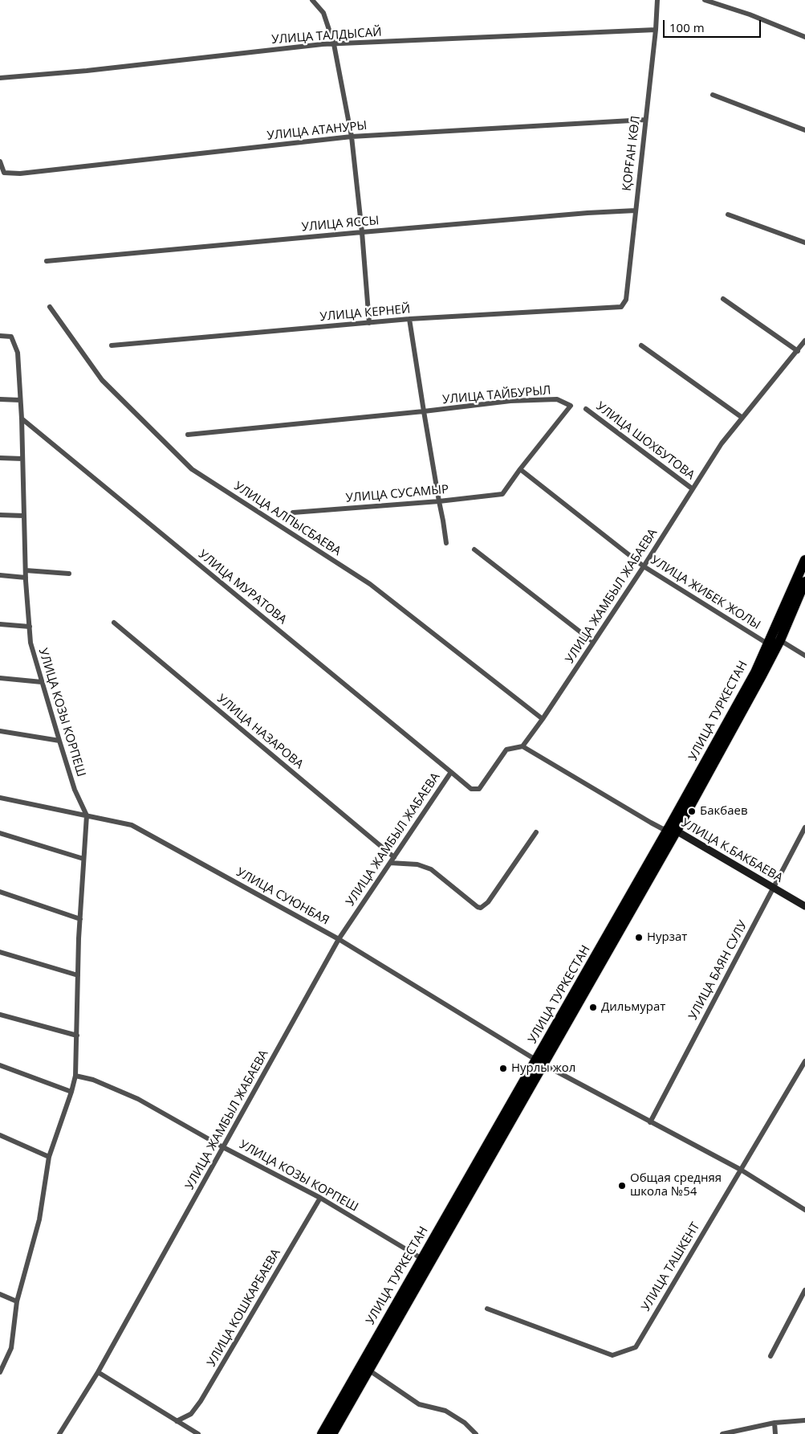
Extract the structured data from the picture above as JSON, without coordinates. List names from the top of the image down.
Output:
{
  "streets": {
    "highway": ["УЛИЦА ТУРКЕСТАН"],
    "street": [
      "УЛИЦА ТАЛДЫСАЙ",
      "УЛИЦА АТАНУРЫ",
      "ҚОРҒАН КӨЛ",
      "УЛИЦА ЯССЫ",
      "УЛИЦА КЕРНЕЙ",
      "УЛИЦА ТАЙБУРЫЛ",
      "УЛИЦА ШОХБУТОВА",
      "УЛИЦА СУСАМЫР",
      "УЛИЦА АЛПЫСБАЕВА",
      "УЛИЦА МУРАТОВА",
      "УЛИЦА ЖИБЕК ЖОЛЫ",
      "УЛИЦА ЖАМБЫЛ ЖАБАЕВА",
      "УЛИЦА КОЗЫ КОРПЕШ",
      "УЛИЦА НАЗАРОВА",
      "УЛИЦА К.БАКБАЕВА",
      "УЛИЦА СУЮНБАЯ",
      "УЛИЦА БАЯН СУЛУ",
      "УЛИЦА ТАШКЕНТ",
      "УЛИЦА КОШКАРБАЕВА"
    ]
  },
  "crossings": [
    ["УЛИЦА ТАЛДЫСАЙ", "ҚОРҒАН КӨЛ"],
    ["УЛИЦА АТАНУРЫ", "ҚОРҒАН КӨЛ"],
    ["ҚОРҒАН КӨЛ", "УЛИЦА ЯССЫ"],
    ["ҚОРҒАН КӨЛ", "УЛИЦА КЕРНЕЙ"],
    ["УЛИЦА ТАЙБУРЫЛ", "УЛИЦА СУСАМЫР"],
    ["УЛИЦА ТАЙБУРЫЛ", "УЛИЦА ЖИБЕК ЖОЛЫ"],
    ["УЛИЦА ШОХБУТОВА", "УЛИЦА ЖАМБЫЛ ЖАБАЕВА"],
    ["УЛИЦА СУСАМЫР", "УЛИЦА ЖИБЕК ЖОЛЫ"],
    ["УЛИЦА АЛПЫСБАЕВА", "УЛИЦА ЖАМБЫЛ ЖАБАЕВА"],
    ["УЛИЦА МУРАТОВА", "УЛИЦА ЖАМБЫЛ ЖАБАЕВА"],
    ["УЛИЦА МУРАТОВА", "УЛИЦА КОЗЫ КОРПЕШ"],
    ["УЛИЦА ЖИБЕК ЖОЛЫ", "УЛИЦА ЖАМБЫЛ ЖАБАЕВА"],
    ["УЛИЦА ЖИБЕК ЖОЛЫ", "УЛИЦА ТУРКЕСТАН"],
    ["УЛИЦА ЖАМБЫЛ ЖАБАЕВА", "УЛИЦА КОЗЫ КОРПЕШ"],
    ["УЛИЦА ЖАМБЫЛ ЖАБАЕВА", "УЛИЦА НАЗАРОВА"],
    ["УЛИЦА ЖАМБЫЛ ЖАБАЕВА", "УЛИЦА К.БАКБАЕВА"],
    ["УЛИЦА ЖАМБЫЛ ЖАБАЕВА", "УЛИЦА СУЮНБАЯ"],
    ["УЛИЦА ТУРКЕСТАН", "УЛИЦА КОЗЫ КОРПЕШ"],
    ["УЛИЦА ТУРКЕСТАН", "УЛИЦА К.БАКБАЕВА"],
    ["УЛИЦА ТУРКЕСТАН", "УЛИЦА СУЮНБАЯ"],
    ["УЛИЦА КОЗЫ КОРПЕШ", "УЛИЦА СУЮНБАЯ"],
    ["УЛИЦА КОЗЫ КОРПЕШ", "УЛИЦА КОШКАРБАЕВА"],
    ["УЛИЦА К.БАКБАЕВА", "УЛИЦА БАЯН СУЛУ"],
    ["УЛИЦА СУЮНБАЯ", "УЛИЦА БАЯН СУЛУ"],
    ["УЛИЦА СУЮНБАЯ", "УЛИЦА ТАШКЕНТ"]
  ],
  "places": [
    "Бакбаев",
    "Нурзат",
    "Дильмурат",
    "Нурлы жол",
    "Общая средняя школа №54"
  ],
  "scale_bar": "100 m"
}
